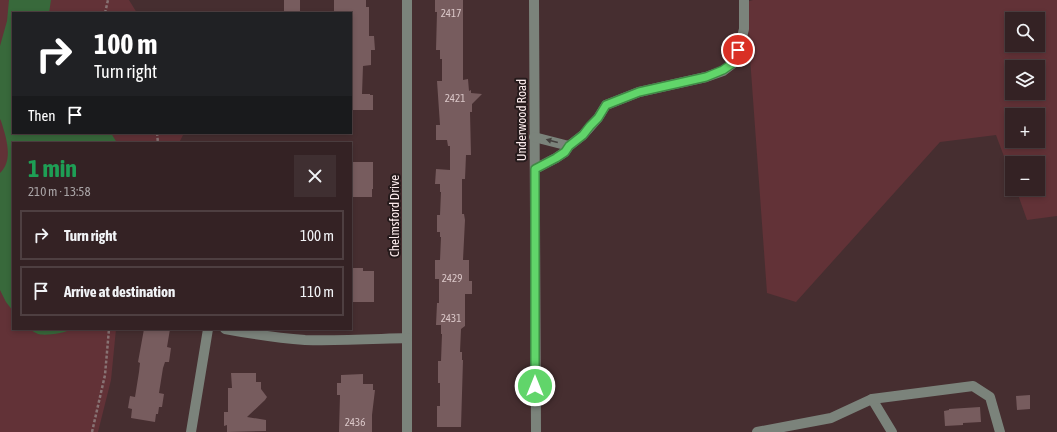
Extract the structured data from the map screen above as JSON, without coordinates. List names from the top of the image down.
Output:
{
  "streets": {
    "street": ["Underwood Road", "Chelmsford Drive"]
  },
  "house_numbers": [
    "2417",
    "2421",
    "2429",
    "2431",
    "2436"
  ],
  "page": {
    "map_buttons": ["+", "−"],
    "turn": ["100 m", "Turn right"],
    "then": "Then",
    "heading": ["1 min", "210 m · 13:58"],
    "list": [
      {
        "name": "Turn right",
        "value": "100 m"
      },
      {
        "name": "Arrive at destination",
        "value": "110 m"
      }
    ]
  }
}
